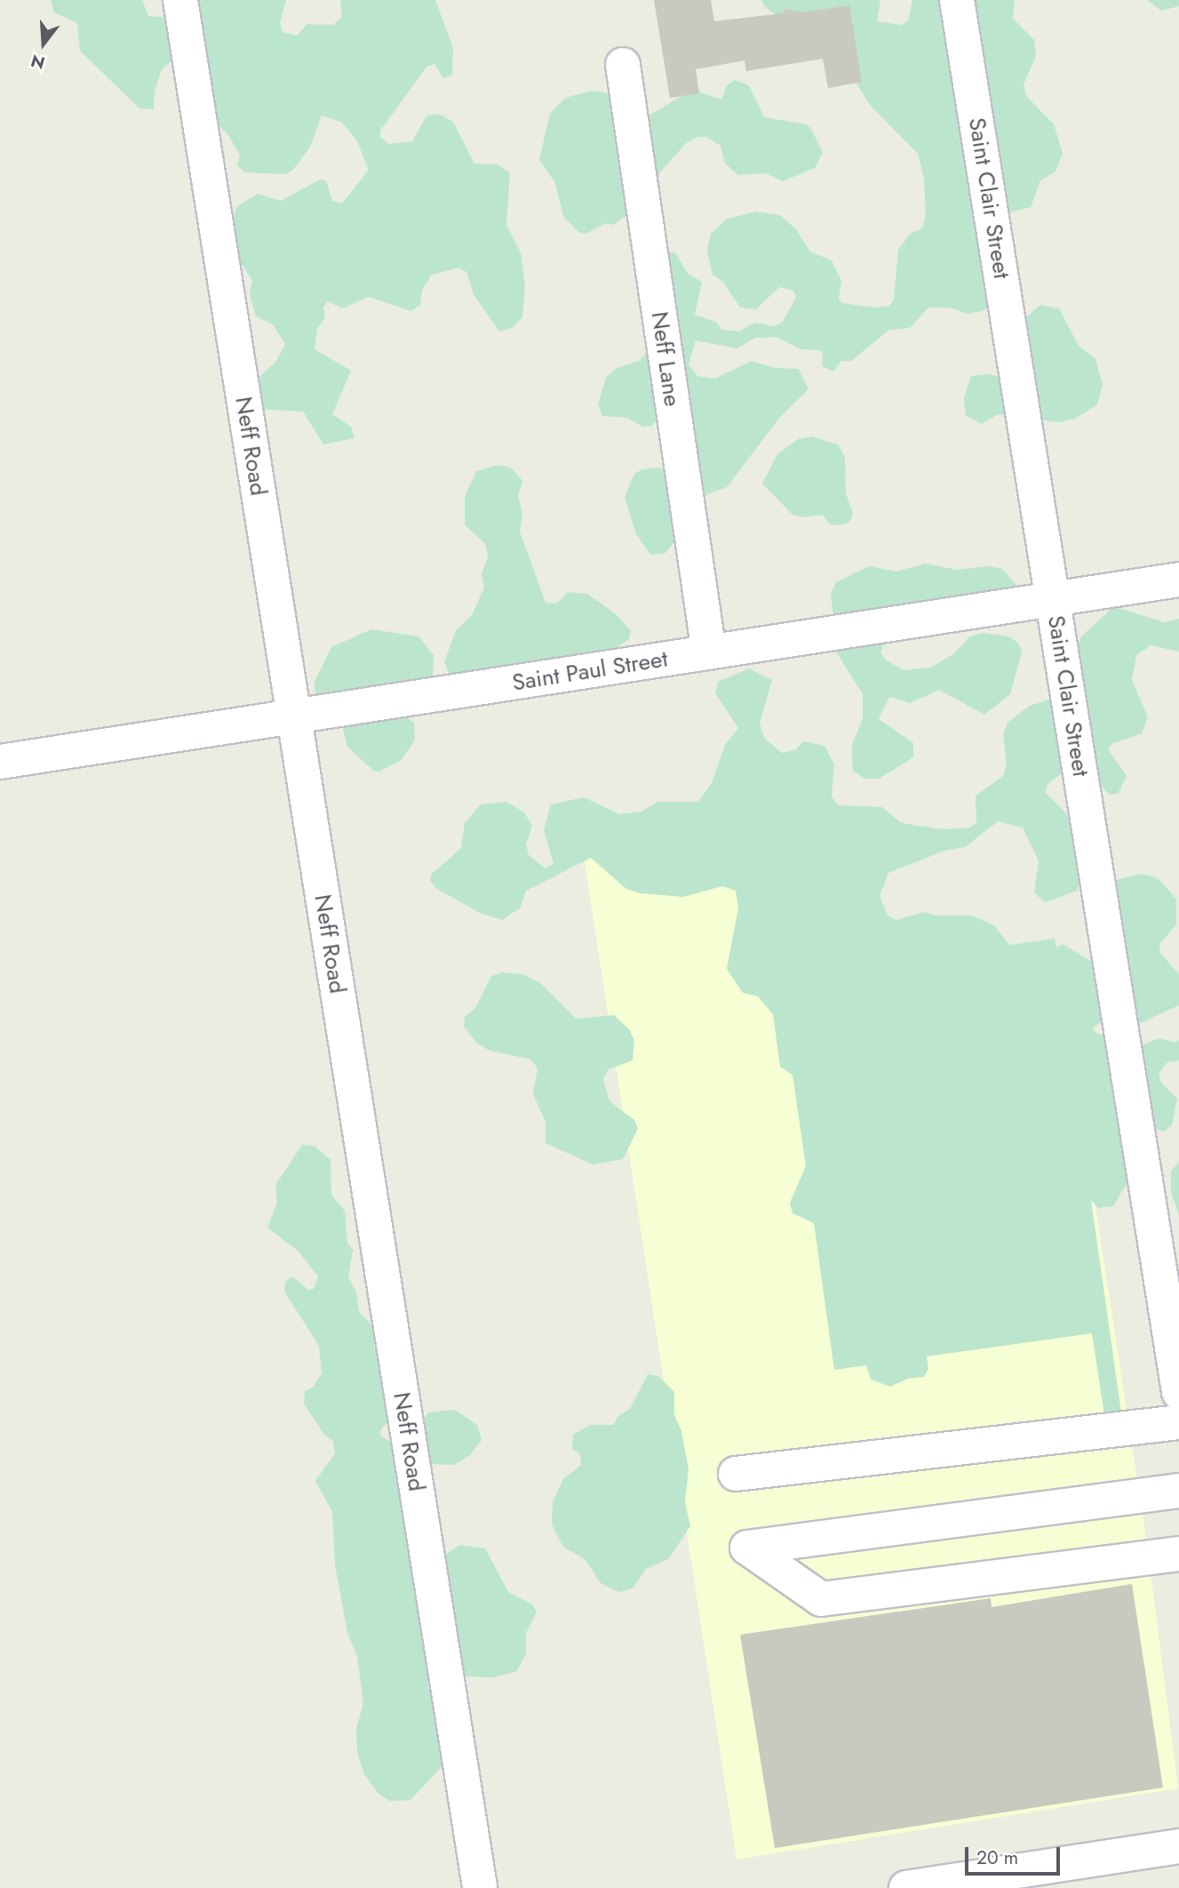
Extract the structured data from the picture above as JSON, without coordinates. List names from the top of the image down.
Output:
{
  "streets": {
    "street": [
      "Saint Clair Street",
      "Neff Lane",
      "Neff Road",
      "Saint Paul Street"
    ]
  },
  "crossings": [
    ["Saint Clair Street", "Saint Paul Street"],
    ["Neff Lane", "Saint Paul Street"],
    ["Neff Road", "Saint Paul Street"]
  ],
  "scale_bar": "20 m",
  "north": "bottom"
}
